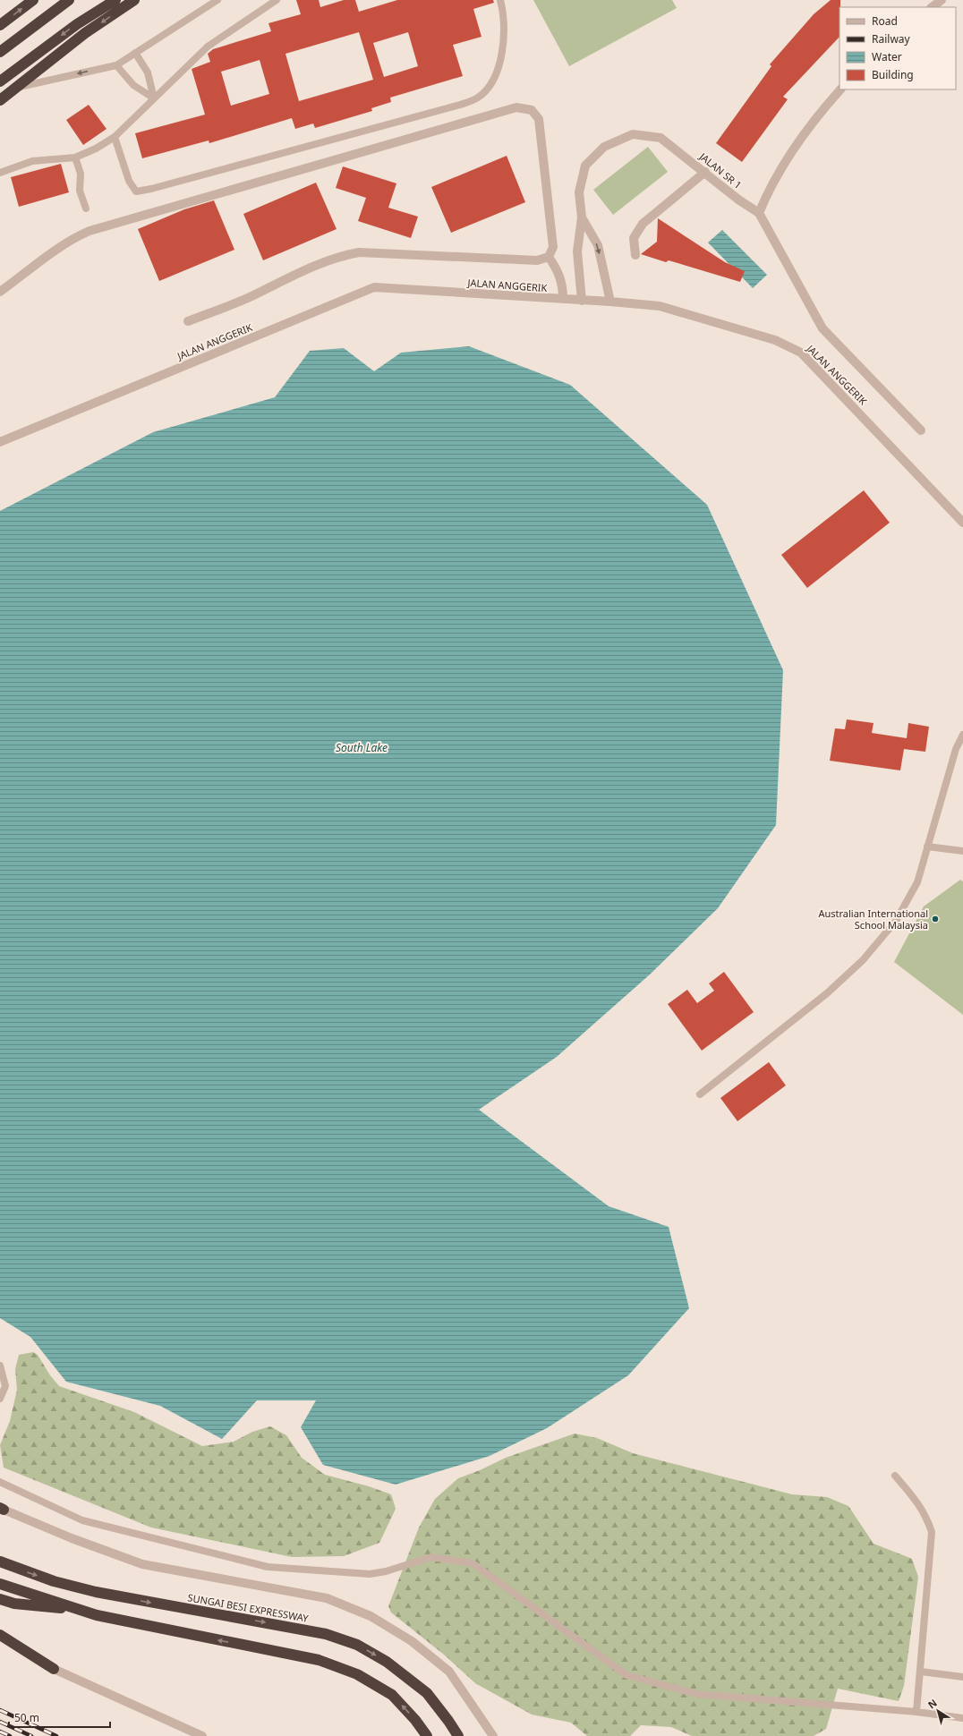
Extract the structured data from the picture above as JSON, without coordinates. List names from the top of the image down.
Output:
{
  "streets": {
    "highway": ["SUNGAI BESI EXPRESSWAY"],
    "street": ["JALAN SR 1", "JALAN ANGGERIK"]
  },
  "water": ["South Lake"],
  "places": ["Australian International School Malaysia"],
  "legend": [
    "Road",
    "Railway",
    "Water",
    "Building"
  ],
  "scale_bar": "50 m",
  "north": "top left"
}
